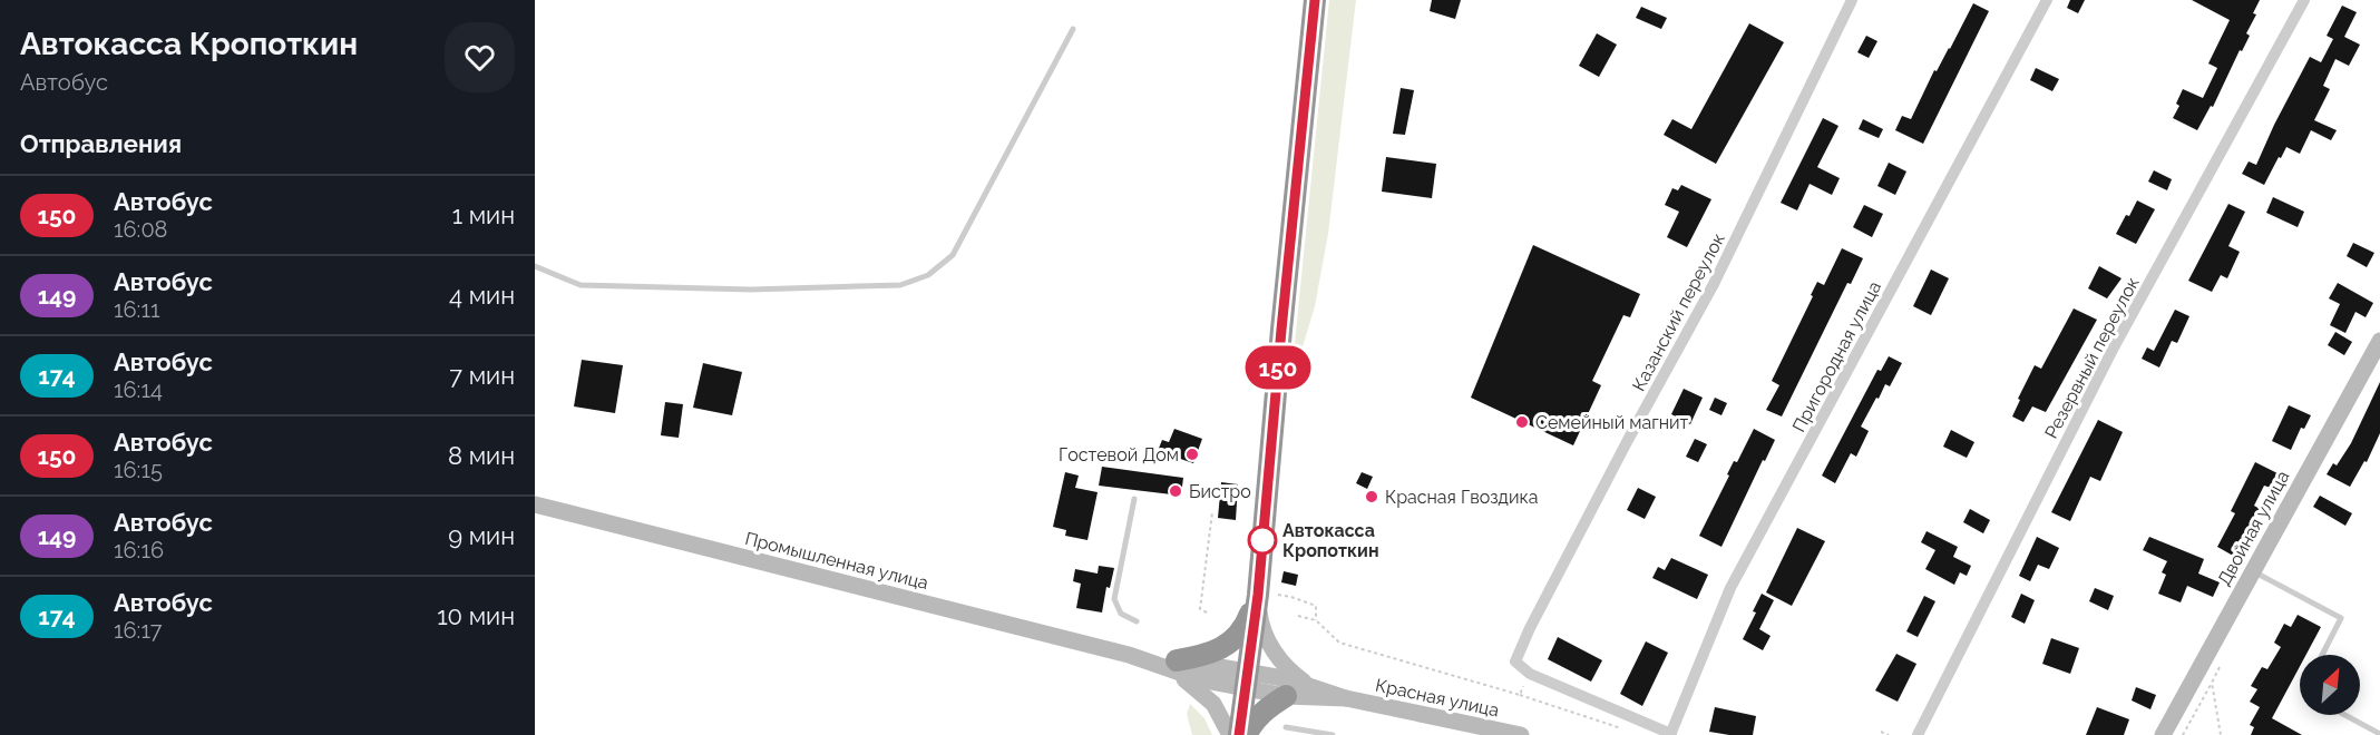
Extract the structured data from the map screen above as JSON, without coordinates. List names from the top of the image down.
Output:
{
  "streets": {
    "main road": ["Двойная улица", "Промышленная улица", "Красная улица"],
    "street": ["Казанский переулок", "Пригородная улица", "Резервный переулок"]
  },
  "crossings": [
    ["Промышленная улица", "Красная улица"]
  ],
  "places": [
    "Семейный магнит",
    "Гостевой Дом",
    "Бистро",
    "Красная Гвоздика",
    "Автокасса Кропоткин"
  ],
  "lines": ["bus line 150"],
  "north": "top right",
  "page": {
    "heading": [
      ["Автокасса Кропоткин", "Автобус"],
      "Отправления"
    ],
    "on_map": "150",
    "list": [
      {
        "mark": "150",
        "name": "Автобус",
        "note": "16:08",
        "value": "1 мин"
      },
      {
        "mark": "149",
        "name": "Автобус",
        "note": "16:11",
        "value": "4 мин"
      },
      {
        "mark": "174",
        "name": "Автобус",
        "note": "16:14",
        "value": "7 мин"
      },
      {
        "mark": "150",
        "name": "Автобус",
        "note": "16:15",
        "value": "8 мин"
      },
      {
        "mark": "149",
        "name": "Автобус",
        "note": "16:16",
        "value": "9 мин"
      },
      {
        "mark": "174",
        "name": "Автобус",
        "note": "16:17",
        "value": "10 мин"
      }
    ]
  }
}
